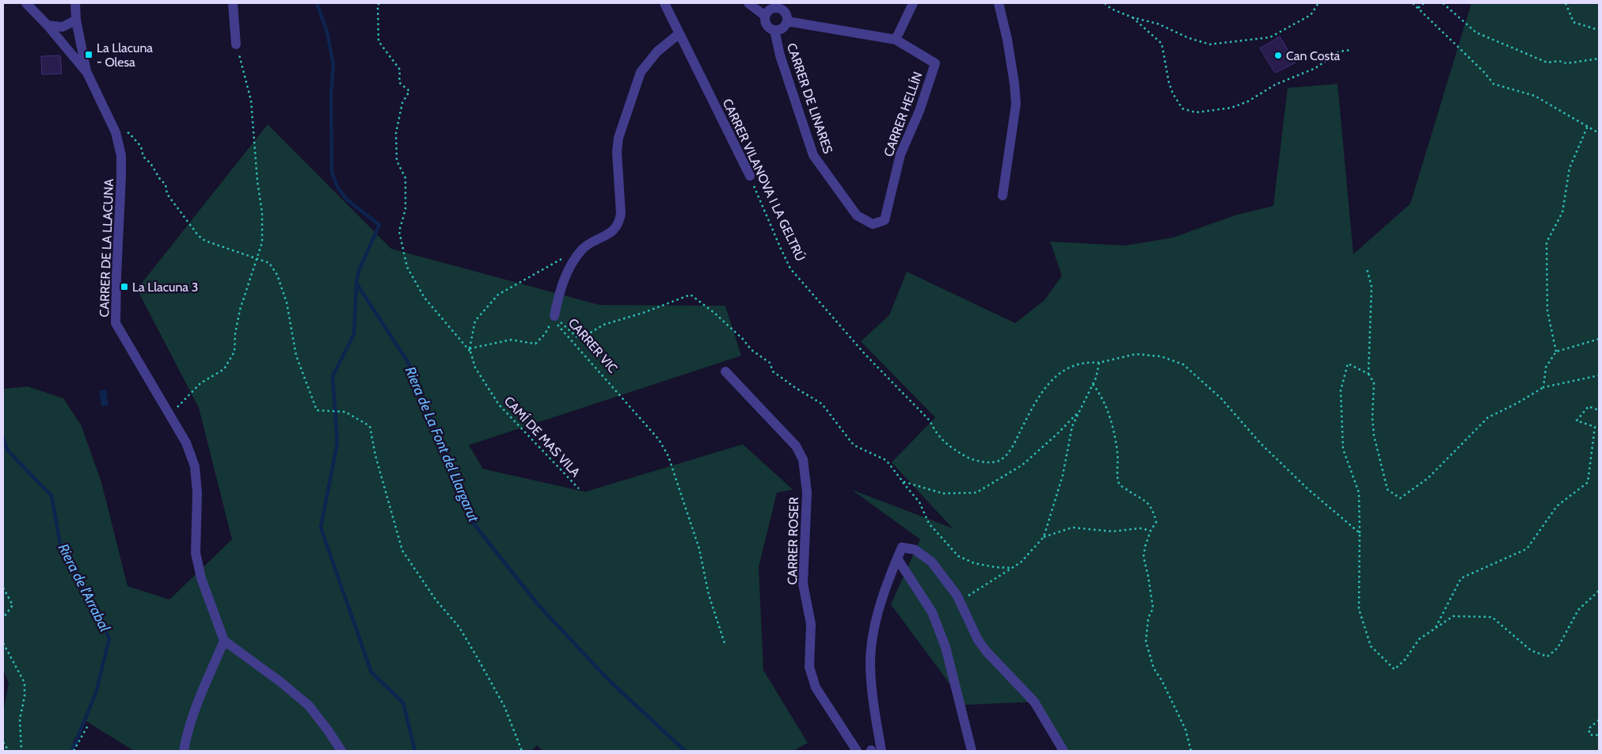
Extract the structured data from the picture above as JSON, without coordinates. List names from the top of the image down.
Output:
{
  "streets": {
    "street": [
      "CARRER DE LINARES",
      "CARRER HELLÍN",
      "CARRER VILANOVA I LA GELTRÚ",
      "CARRER DE LA LLACUNA",
      "CARRER VIC",
      "CARRER ROSER"
    ],
    "path": ["CAMÍ DE MAS VILA"]
  },
  "crossings": [
    ["CARRER DE LINARES", "CARRER HELLÍN"],
    ["CARRER VILANOVA I LA GELTRÚ", "CARRER VIC"]
  ],
  "water": ["Riera de La Font del Llargarut", "Riera de l'Arrabal"],
  "places": {
    "transit": ["La Llacuna - Olesa", "La Llacuna 3"],
    "other": ["Can Costa"]
  }
}
